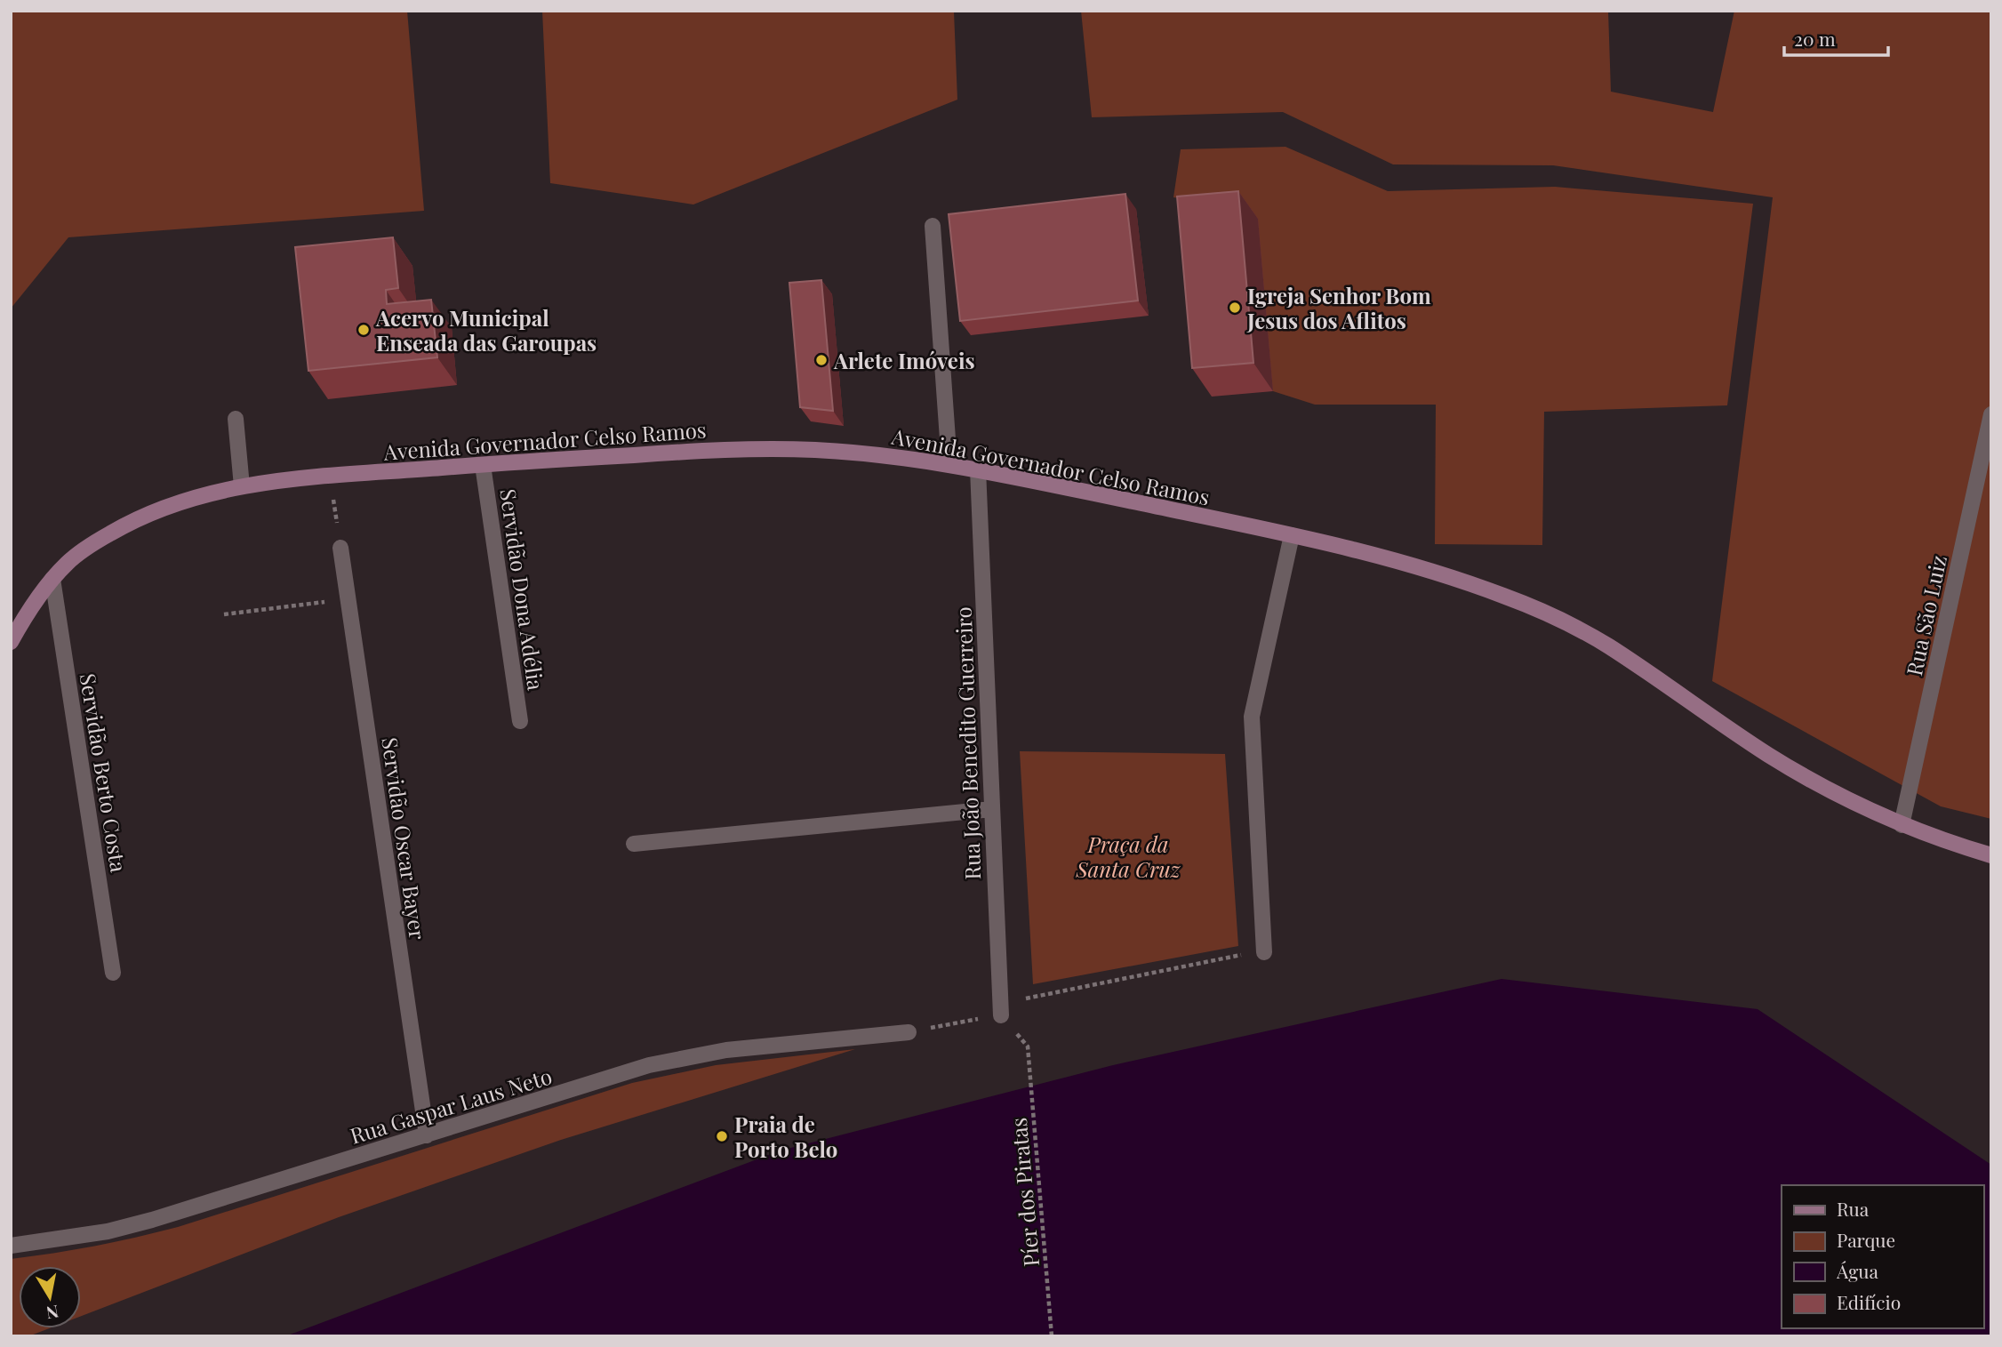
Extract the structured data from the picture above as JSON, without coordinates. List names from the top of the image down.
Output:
{
  "streets": {
    "main road": ["Avenida Governador Celso Ramos"],
    "street": [
      "Servidão Dona Adélia",
      "Rua São Luiz",
      "Rua João Benedito Guerreiro",
      "Servidão Berto Costa",
      "Servidão Oscar Bayer",
      "Rua Gaspar Laus Neto"
    ],
    "path": ["Píer dos Piratas"]
  },
  "crossings": [
    ["Avenida Governador Celso Ramos", "Servidão Dona Adélia"],
    ["Avenida Governador Celso Ramos", "Rua São Luiz"],
    ["Avenida Governador Celso Ramos", "Rua João Benedito Guerreiro"],
    ["Avenida Governador Celso Ramos", "Servidão Berto Costa"],
    ["Servidão Oscar Bayer", "Rua Gaspar Laus Neto"]
  ],
  "parks": ["Praça da Santa Cruz"],
  "places": [
    "Igreja Senhor Bom Jesus dos Aflitos",
    "Acervo Municipal Enseada das Garoupas",
    "Arlete Imóveis",
    "Praia de Porto Belo"
  ],
  "legend": [
    "Rua",
    "Parque",
    "Água",
    "Edifício"
  ],
  "scale_bar": "20 m",
  "north": "bottom"
}
